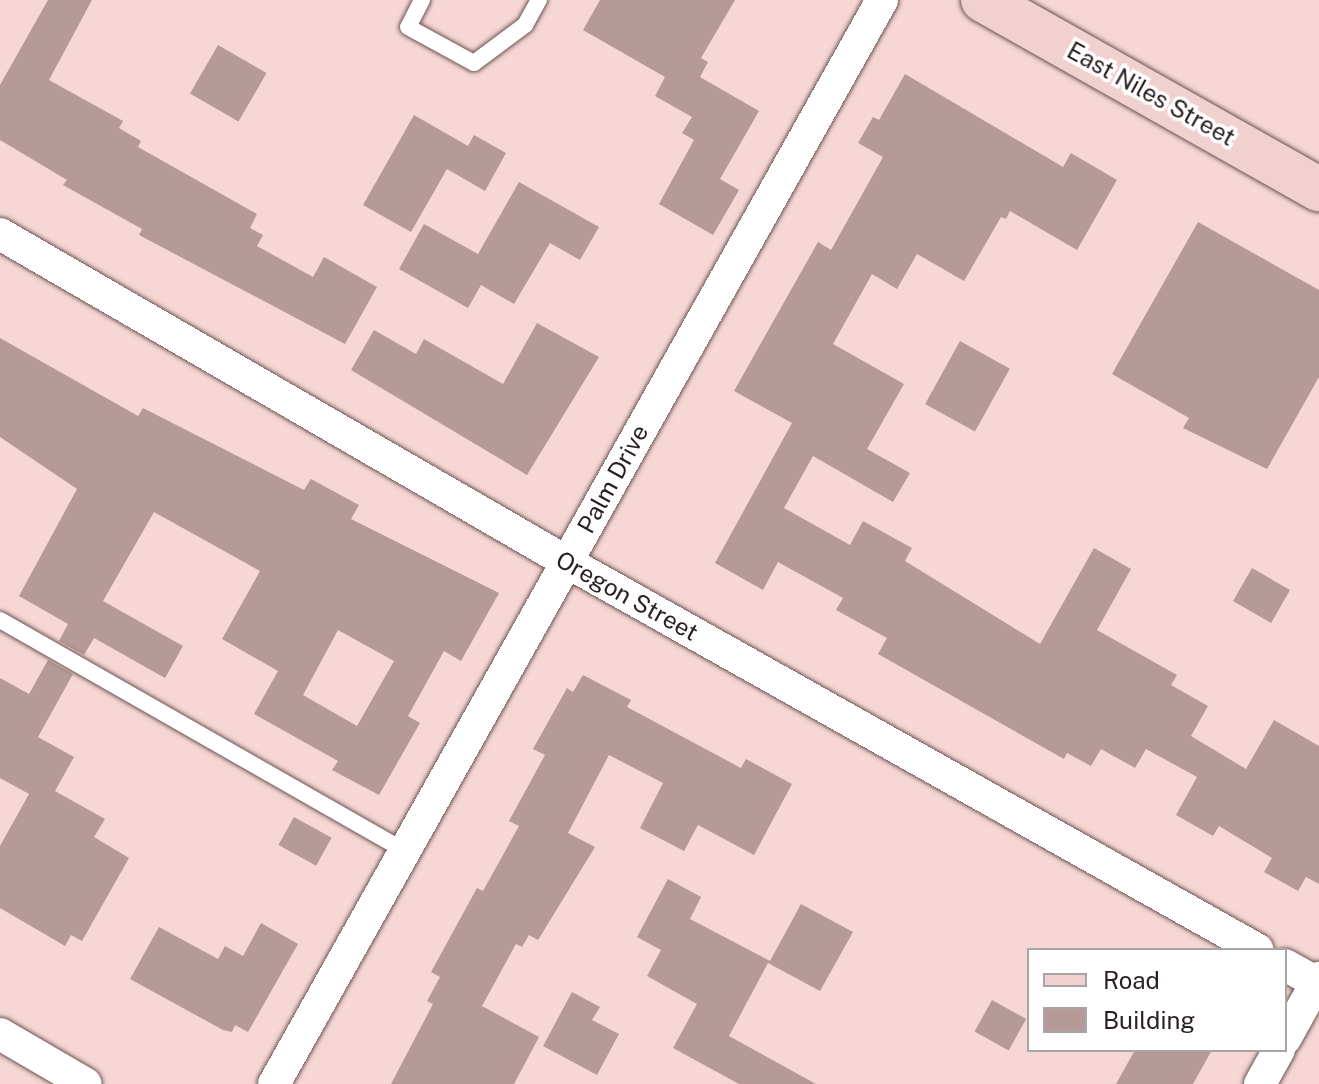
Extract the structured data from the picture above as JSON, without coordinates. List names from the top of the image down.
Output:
{
  "streets": {
    "main road": ["East Niles Street"],
    "street": ["Palm Drive", "Oregon Street"]
  },
  "crossings": [
    ["Palm Drive", "Oregon Street"]
  ],
  "legend": ["Road", "Building"]
}
